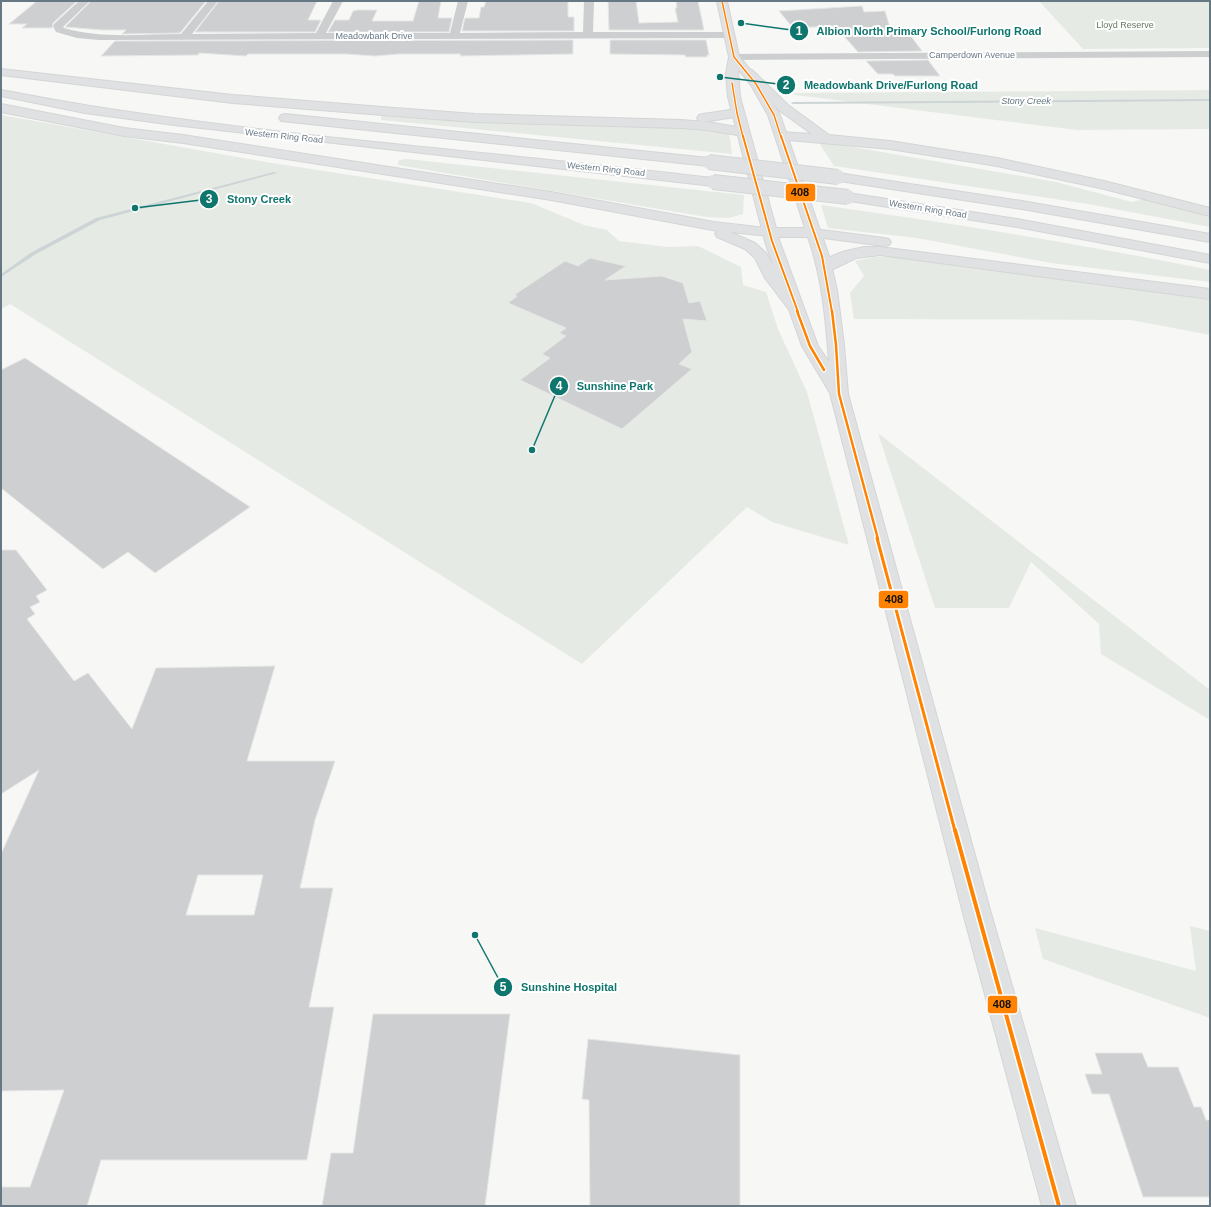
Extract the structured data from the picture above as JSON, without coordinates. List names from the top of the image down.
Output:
{
  "streets": {
    "main road": ["Western Ring Road"],
    "street": ["Meadowbank Drive", "Camperdown Avenue"]
  },
  "water": ["Stony Creek"],
  "parks": ["Lloyd Reserve"],
  "places": [
    "Albion North Primary School/Furlong Road",
    "Meadowbank Drive/Furlong Road",
    "Stony Creek",
    "Sunshine Park",
    "Sunshine Hospital"
  ],
  "lines": ["transit line 408"]
}
